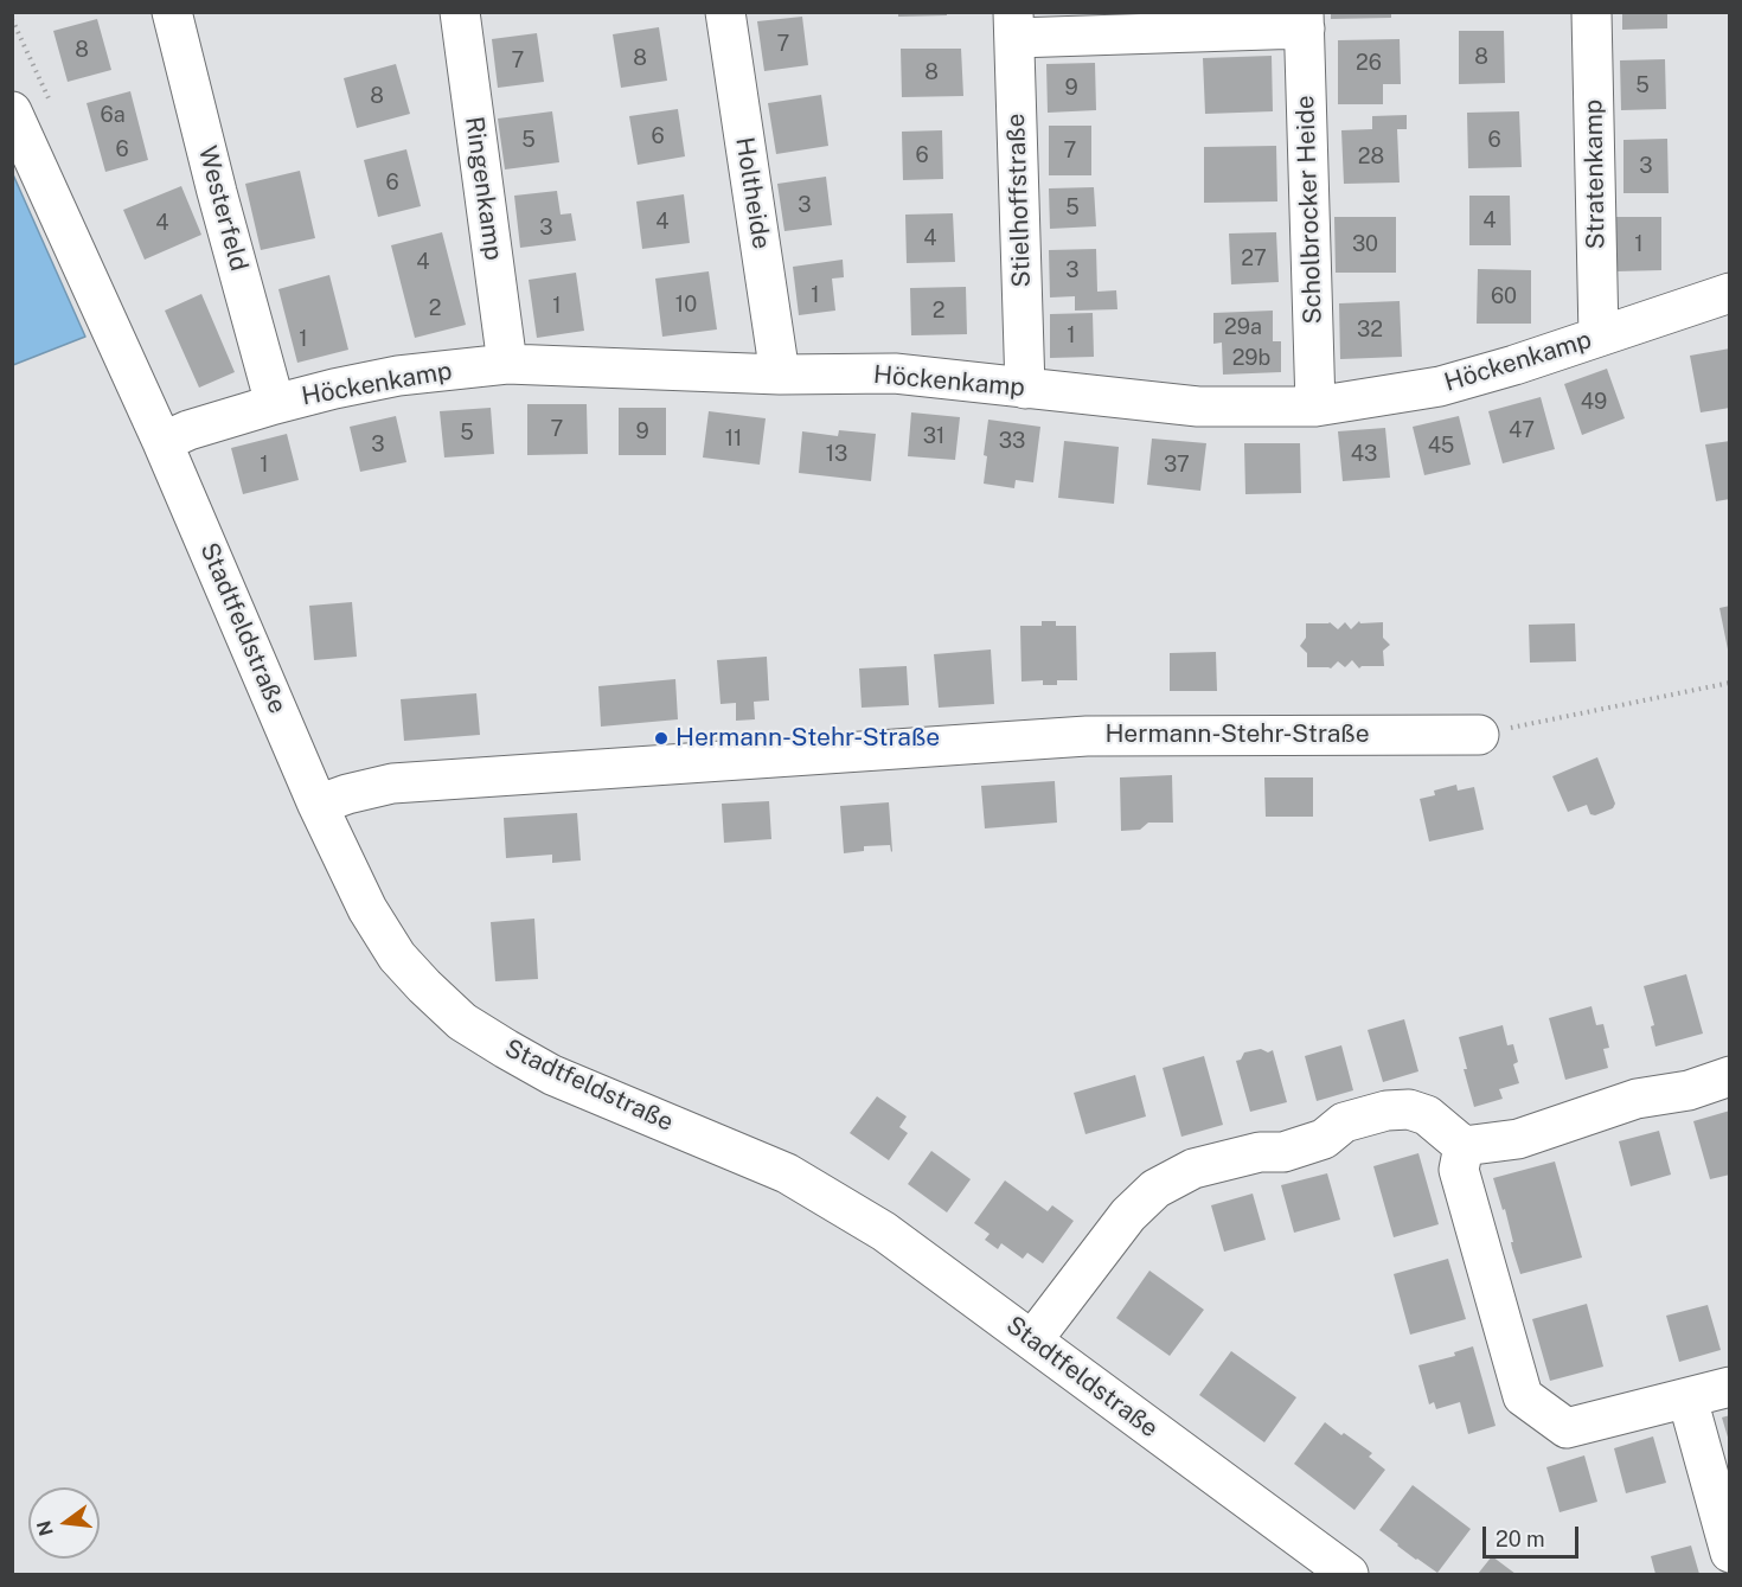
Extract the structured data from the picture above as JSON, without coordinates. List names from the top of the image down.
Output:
{
  "streets": {
    "street": [
      "Stratenkamp",
      "Ringenkamp",
      "Holtheide",
      "Stielhoffstraße",
      "Westerfeld",
      "Scholbrocker Heide",
      "Höckenkamp",
      "Stadtfeldstraße",
      "Hermann-Stehr-Straße"
    ]
  },
  "crossings": [
    ["Stratenkamp", "Höckenkamp"],
    ["Ringenkamp", "Höckenkamp"],
    ["Holtheide", "Höckenkamp"],
    ["Stielhoffstraße", "Höckenkamp"],
    ["Westerfeld", "Höckenkamp"],
    ["Scholbrocker Heide", "Höckenkamp"],
    ["Höckenkamp", "Stadtfeldstraße"],
    ["Stadtfeldstraße", "Hermann-Stehr-Straße"]
  ],
  "places": ["Hermann-Stehr-Straße"],
  "house_numbers": [
    "7",
    "8",
    "8",
    "8",
    "7",
    "26",
    "8",
    "5",
    "9",
    "8",
    "6a",
    "6",
    "5",
    "6",
    "6",
    "7",
    "6",
    "28",
    "3",
    "6",
    "3",
    "5",
    "4",
    "4",
    "4",
    "3",
    "4",
    "30",
    "1",
    "27",
    "4",
    "3",
    "1",
    "60",
    "10",
    "1",
    "2",
    "2",
    "29a",
    "32",
    "1",
    "1",
    "29b",
    "49",
    "7",
    "47",
    "9",
    "5",
    "31",
    "11",
    "33",
    "3",
    "45",
    "13",
    "43",
    "1",
    "37"
  ],
  "scale_bar": "20 m",
  "north": "left"
}
